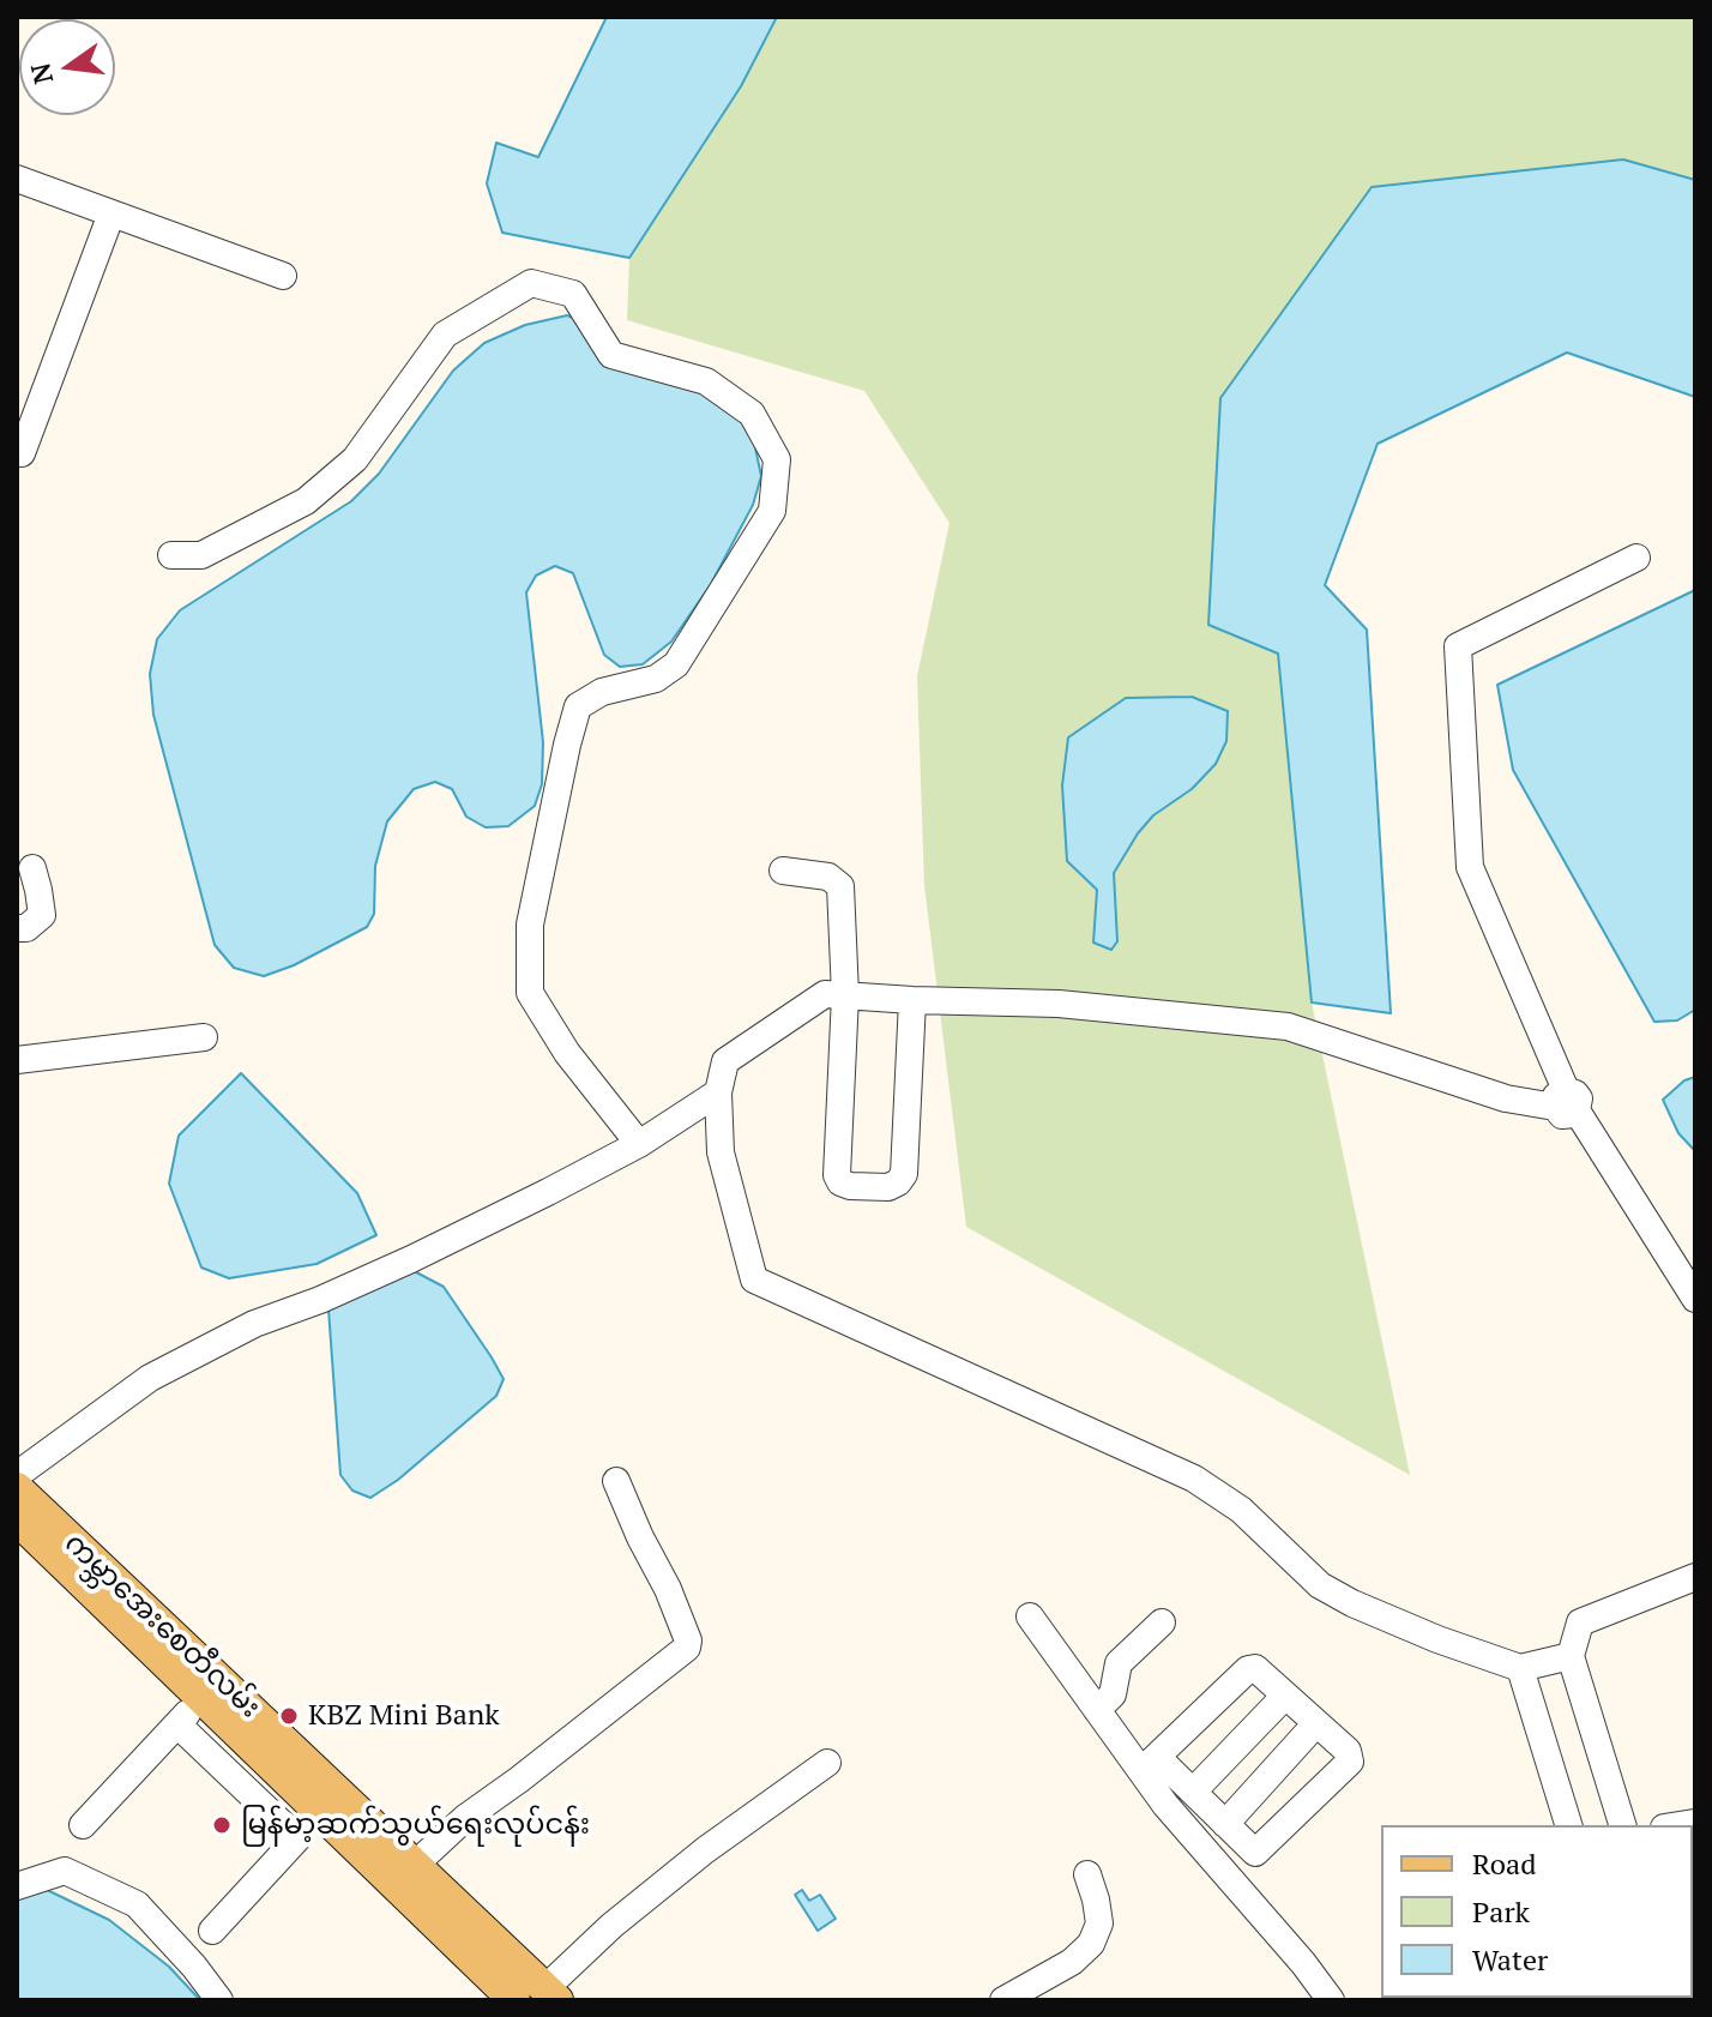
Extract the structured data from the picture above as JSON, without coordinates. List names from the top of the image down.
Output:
{
  "streets": {
    "main road": ["ကမ္ဘာအေးစေတီလမ်း"]
  },
  "places": ["KBZ Mini Bank", "မြန်မာ့ဆက်သွယ်ရေးလုပ်ငန်း"],
  "legend": ["Road", "Park", "Water"],
  "north": "left"
}
